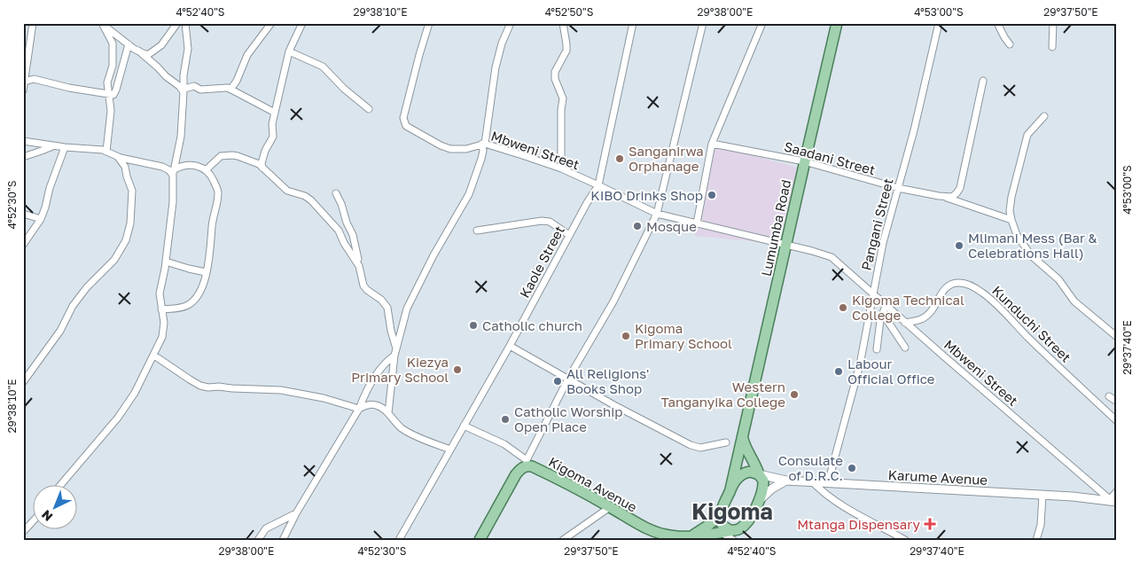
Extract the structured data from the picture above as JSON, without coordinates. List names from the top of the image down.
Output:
{
  "streets": {
    "main road": ["Lumumba Road", "Kigoma Avenue"],
    "street": [
      "Mbweni Street",
      "Saadani Street",
      "Pangani Street",
      "Kaole Street",
      "Kunduchi Street",
      "Karume Avenue"
    ]
  },
  "crossings": [
    ["Mbweni Street", "Pangani Street"],
    ["Mbweni Street", "Lumumba Road"],
    ["Mbweni Street", "Kaole Street"],
    ["Mbweni Street", "Kunduchi Street"],
    ["Mbweni Street", "Karume Avenue"],
    ["Saadani Street", "Pangani Street"],
    ["Saadani Street", "Lumumba Road"],
    ["Pangani Street", "Karume Avenue"]
  ],
  "districts": ["Kigoma"],
  "places": {
    "other": [
      "Sanganirwa Orphanage",
      "KIBO Drinks Shop",
      "Mosque",
      "Mlimani Mess (Bar & Celebrations Hall)",
      "Kigoma Technical College",
      "Catholic church",
      "Kigoma Primary School",
      "Kiezya Primary School",
      "Labour Official Office",
      "All Religions' Books Shop",
      "Western Tanganyika College",
      "Catholic Worship Open Place",
      "Consulate of D.R.C."
    ],
    "health": ["Mtanga Dispensary"]
  },
  "north": "bottom left",
  "coordinates": [
    "4°52'40\"S",
    "29°38'10\"E",
    "4°52'50\"S",
    "29°38'00\"E",
    "4°53'00\"S",
    "29°37'50\"E",
    "4°52'30\"S",
    "29°37'40\"E"
  ]
}
